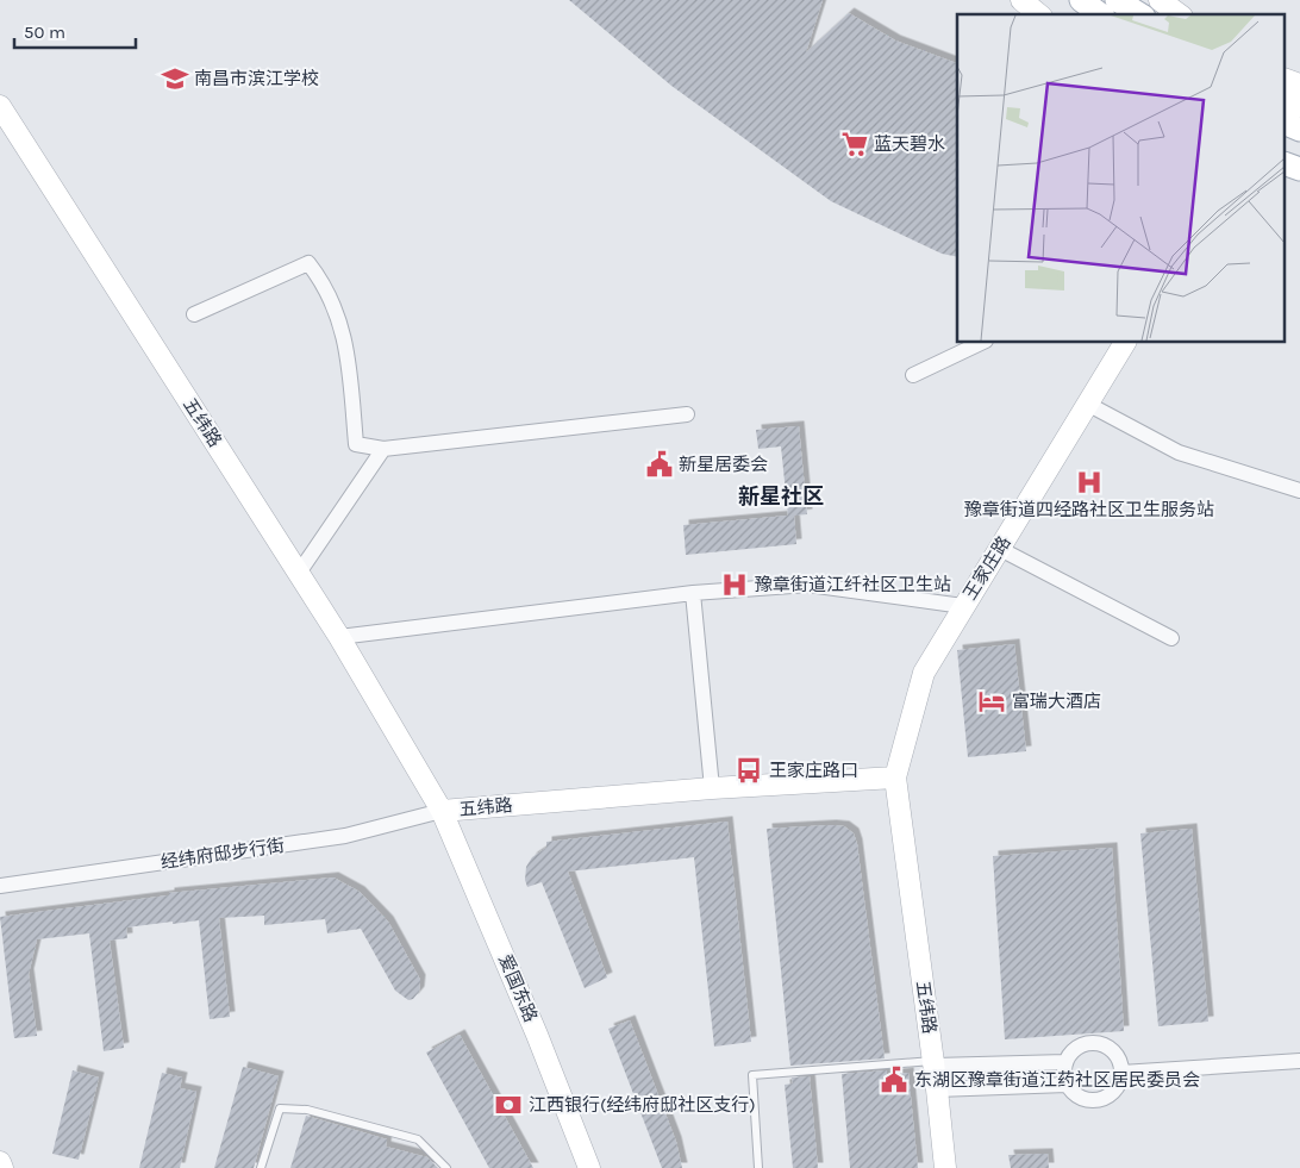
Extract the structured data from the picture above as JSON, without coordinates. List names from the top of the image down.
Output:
{
  "streets": {
    "street": [
      "五纬路",
      "王家庄路",
      "经纬府邸步行街",
      "爱国东路"
    ]
  },
  "crossings": [
    ["五纬路", "王家庄路"],
    ["五纬路", "经纬府邸步行街"],
    ["五纬路", "爱国东路"],
    ["经纬府邸步行街", "爱国东路"]
  ],
  "districts": ["新星社区"],
  "places": {
    "school or university": ["南昌市滨江学校"],
    "supermarket": ["蓝天碧水"],
    "public building": ["新星居委会", "东湖区豫章街道江药社区居民委员会"],
    "hospital": ["豫章街道四经路社区卫生服务站", "豫章街道江纤社区卫生站"],
    "hotel": ["富瑞大酒店"],
    "bus stop": ["王家庄路口"],
    "bank": ["江西银行(经纬府邸社区支行)"]
  },
  "scale_bar": "50 m"
}
